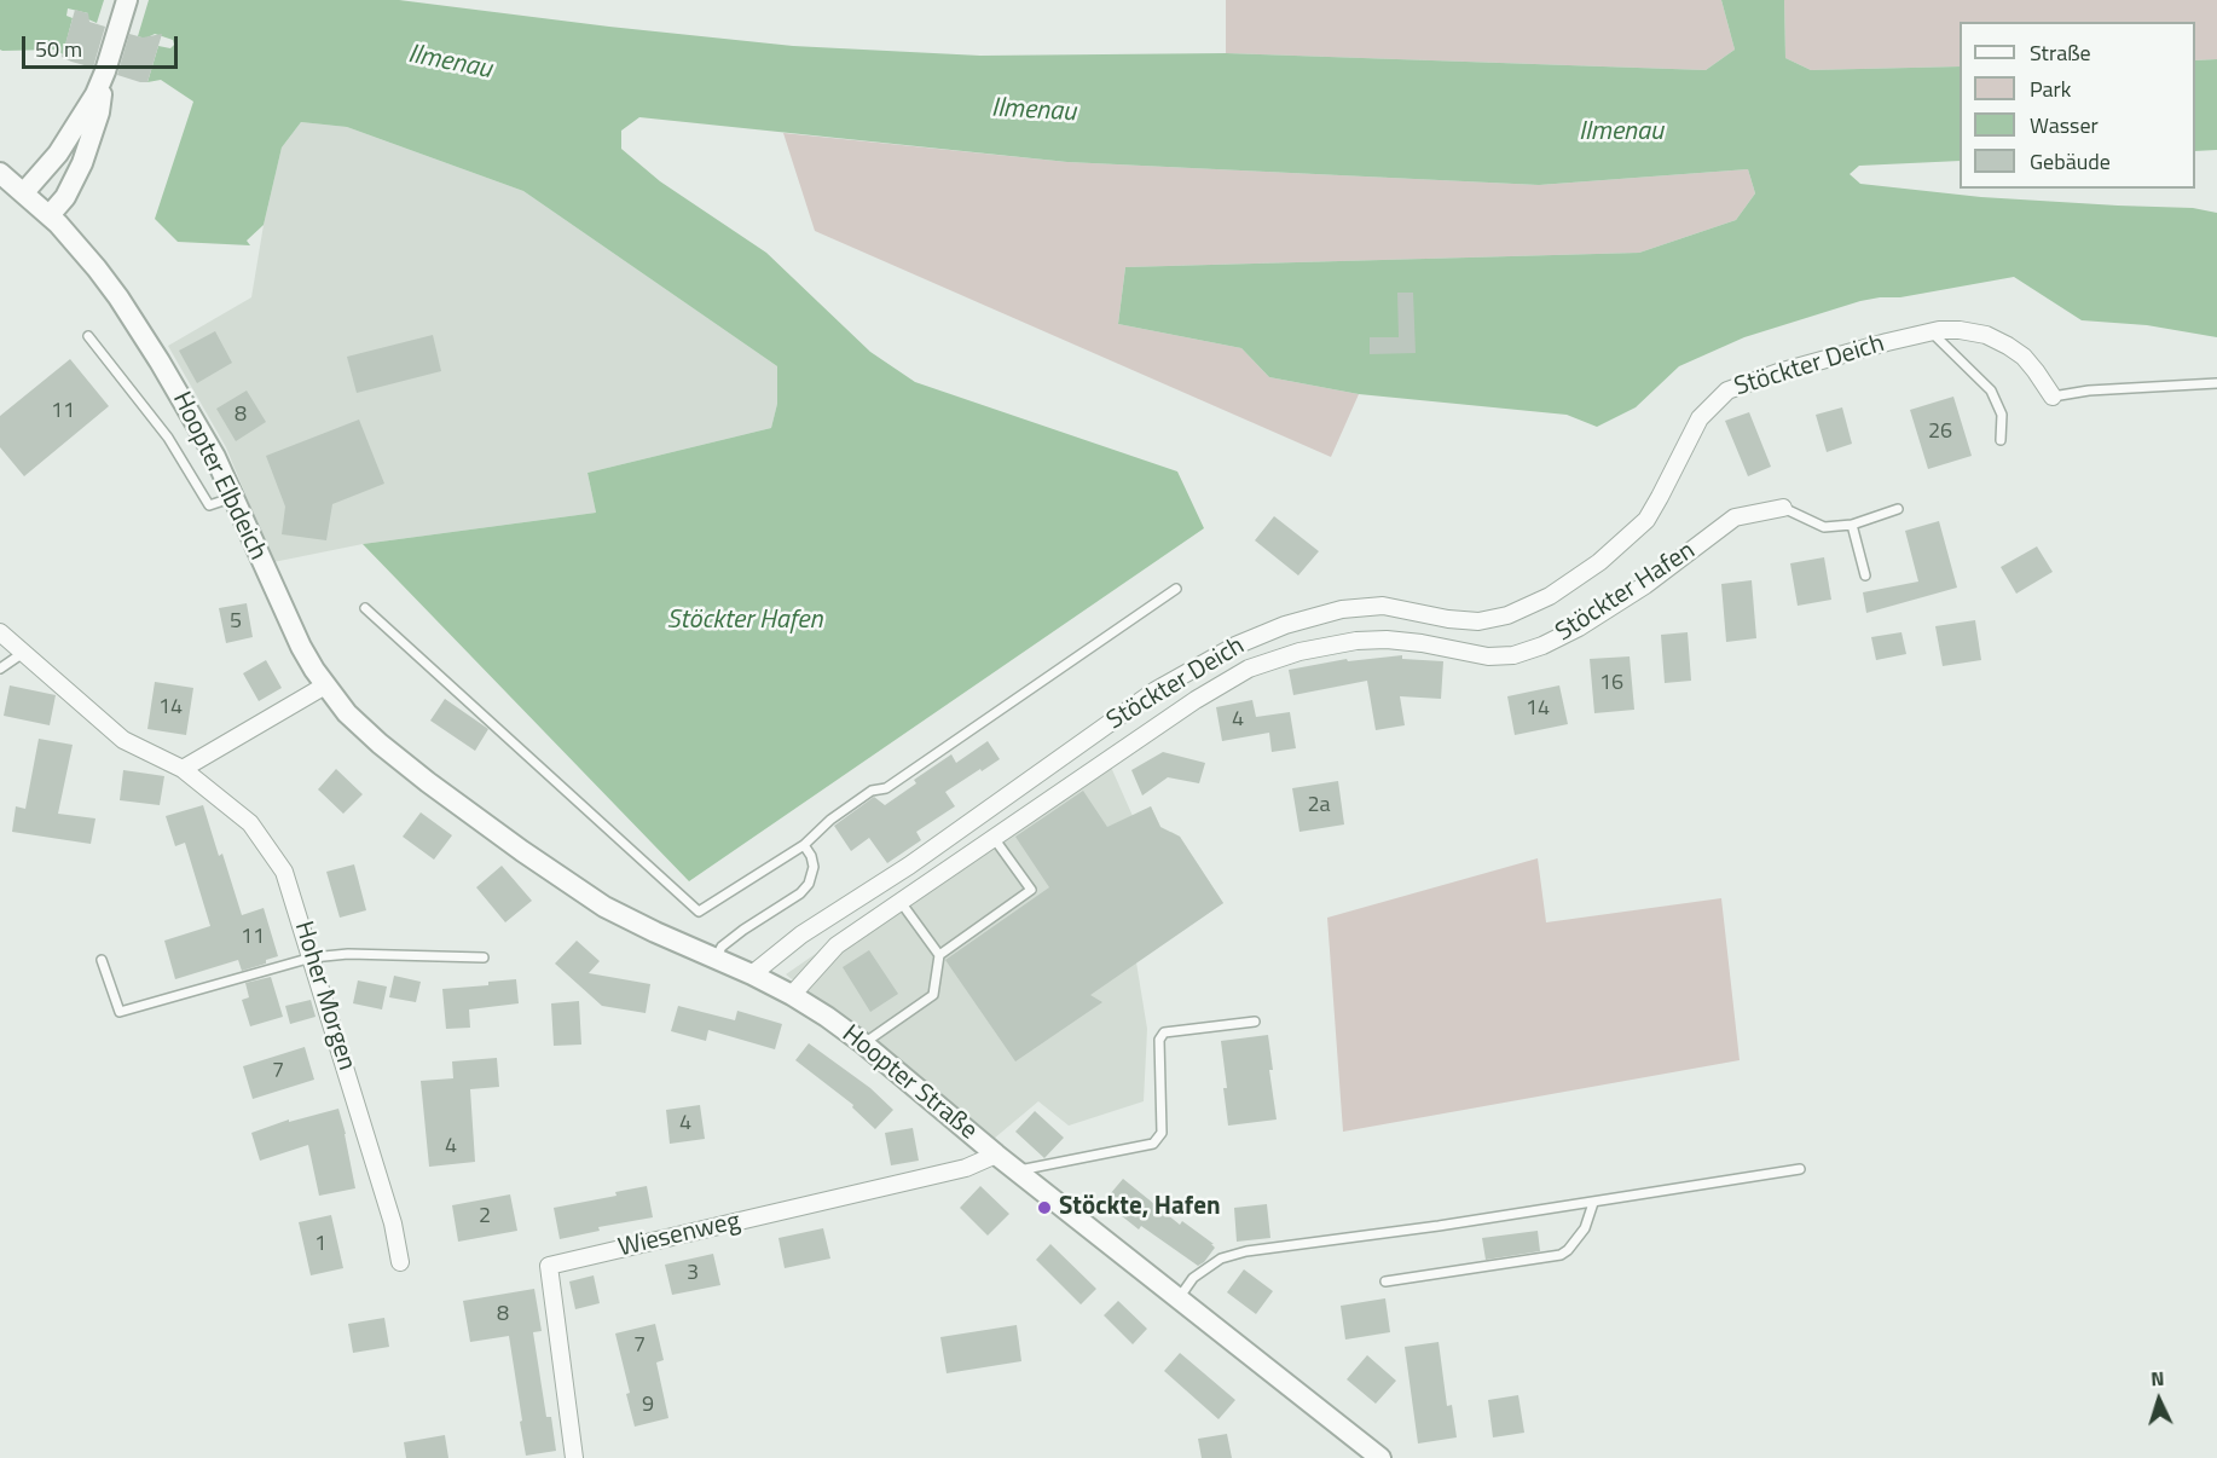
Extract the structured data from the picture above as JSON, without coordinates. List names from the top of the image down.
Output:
{
  "streets": {
    "street": [
      "Stöckter Deich",
      "Hoopter Elbdeich",
      "Stöckter Hafen",
      "Hoher Morgen",
      "Hoopter Straße",
      "Wiesenweg"
    ]
  },
  "crossings": [
    ["Stöckter Deich", "Hoopter Straße"],
    ["Hoopter Elbdeich", "Hoopter Straße"],
    ["Stöckter Hafen", "Hoopter Straße"],
    ["Hoopter Straße", "Wiesenweg"]
  ],
  "water": ["Ilmenau", "Stöckter Hafen"],
  "places": ["Stöckte, Hafen"],
  "house_numbers": [
    "11",
    "8",
    "26",
    "5",
    "16",
    "14",
    "14",
    "4",
    "2a",
    "11",
    "7",
    "4",
    "4",
    "2",
    "1",
    "3",
    "8",
    "7",
    "9"
  ],
  "legend": [
    "Straße",
    "Park",
    "Wasser",
    "Gebäude"
  ],
  "scale_bar": "50 m",
  "north": "top"
}
